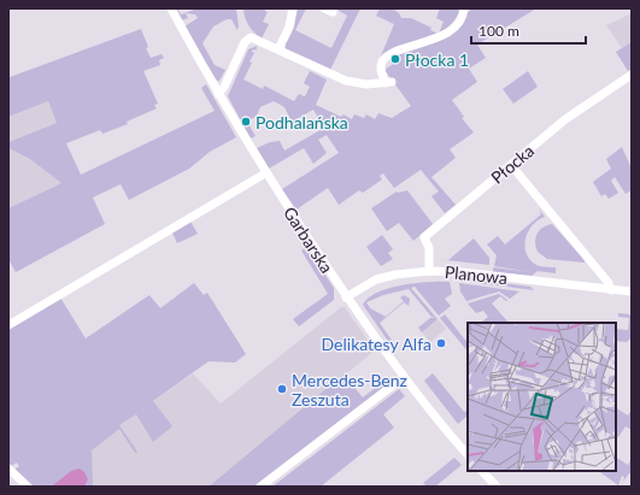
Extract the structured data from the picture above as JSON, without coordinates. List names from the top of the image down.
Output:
{
  "streets": {
    "street": ["Płocka", "Garbarska", "Planowa"]
  },
  "crossings": [
    ["Płocka", "Planowa"],
    ["Garbarska", "Planowa"]
  ],
  "places": [
    "Płocka 1",
    "Podhalańska",
    "Delikatesy Alfa",
    "Mercedes-Benz Zeszuta"
  ],
  "scale_bar": "100 m"
}
